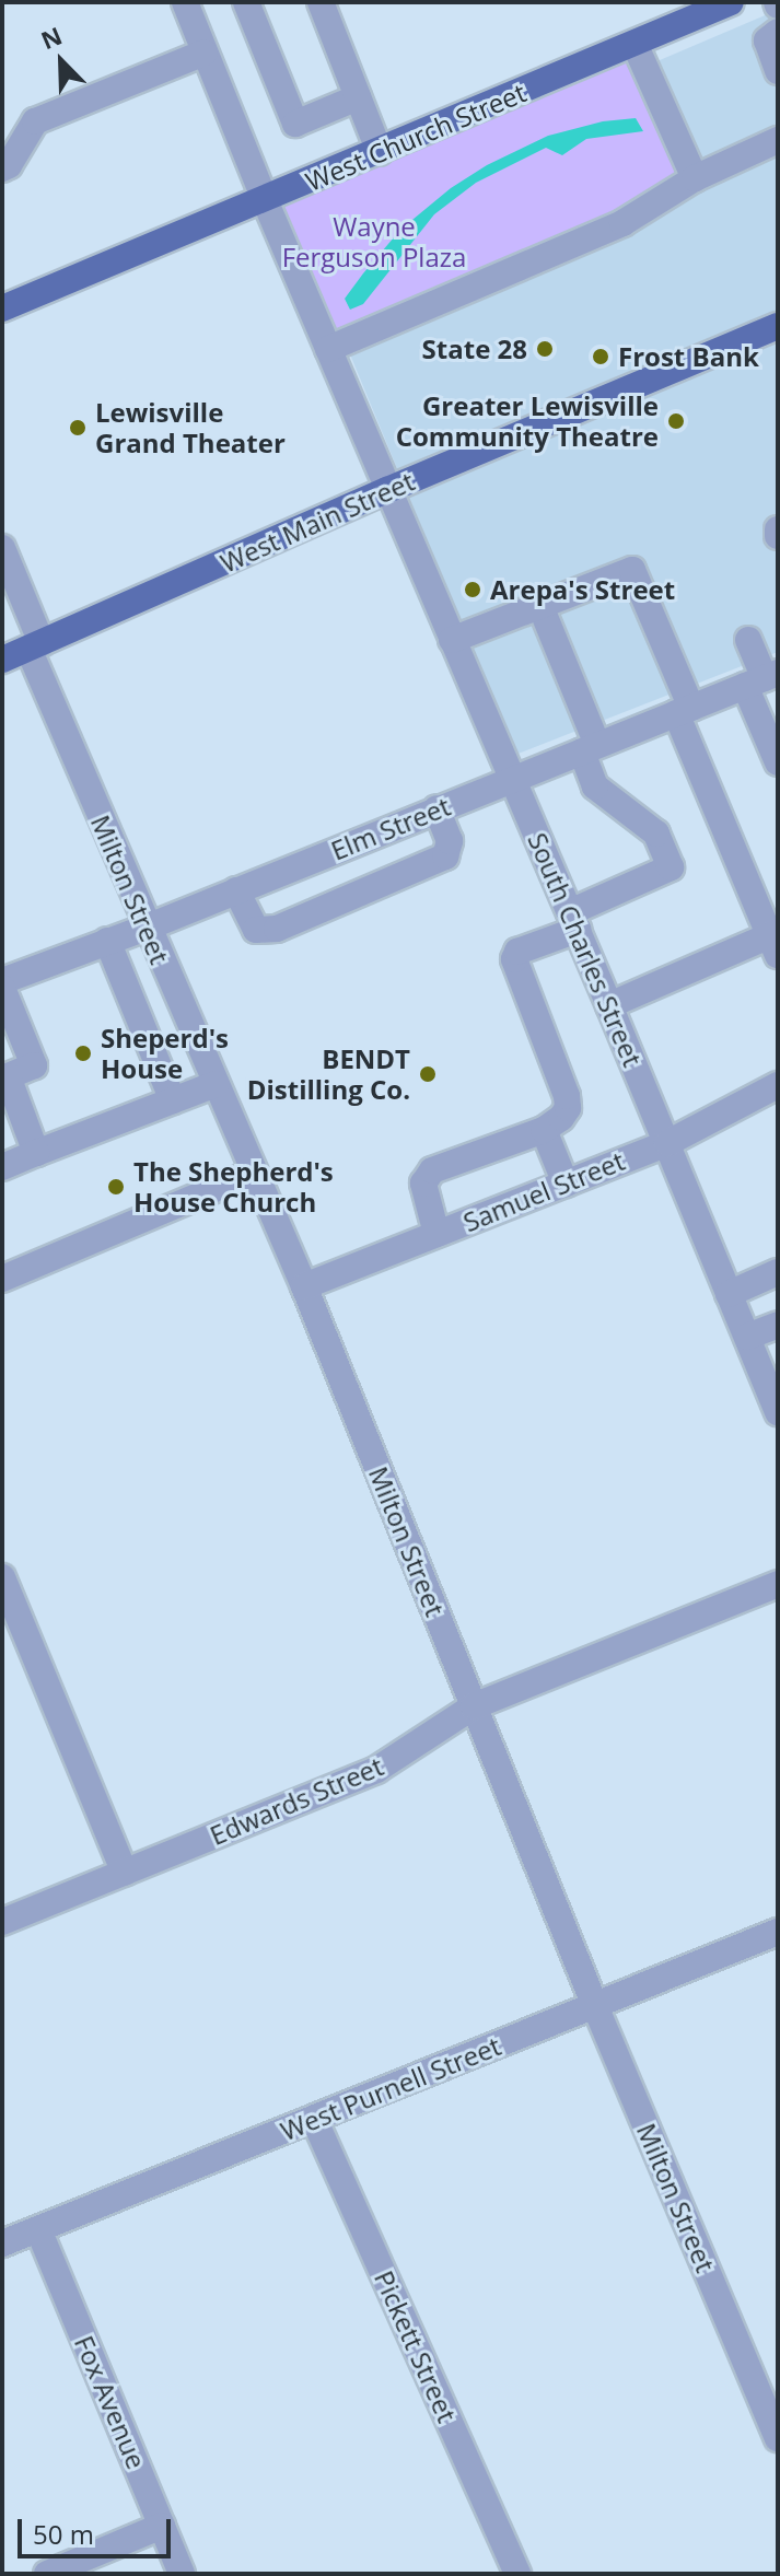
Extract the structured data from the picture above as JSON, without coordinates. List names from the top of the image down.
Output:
{
  "streets": {
    "main road": ["West Church Street", "West Main Street"],
    "street": [
      "Elm Street",
      "Milton Street",
      "South Charles Street",
      "Samuel Street",
      "Edwards Street",
      "West Purnell Street",
      "Pickett Street",
      "Fox Avenue"
    ]
  },
  "crossings": [
    ["West Church Street", "South Charles Street"],
    ["West Main Street", "Milton Street"],
    ["West Main Street", "South Charles Street"],
    ["Elm Street", "Milton Street"],
    ["Elm Street", "South Charles Street"],
    ["Milton Street", "Samuel Street"],
    ["Milton Street", "Edwards Street"],
    ["Milton Street", "West Purnell Street"],
    ["South Charles Street", "Samuel Street"],
    ["West Purnell Street", "Pickett Street"],
    ["West Purnell Street", "Fox Avenue"]
  ],
  "parks": ["Wayne Ferguson Plaza"],
  "places": [
    "State 28",
    "Frost Bank",
    "Greater Lewisville Community Theatre",
    "Lewisville Grand Theater",
    "Arepa's Street",
    "Sheperd's House",
    "BENDT Distilling Co.",
    "The Shepherd's House Church"
  ],
  "scale_bar": "50 m",
  "north": "top left"
}
